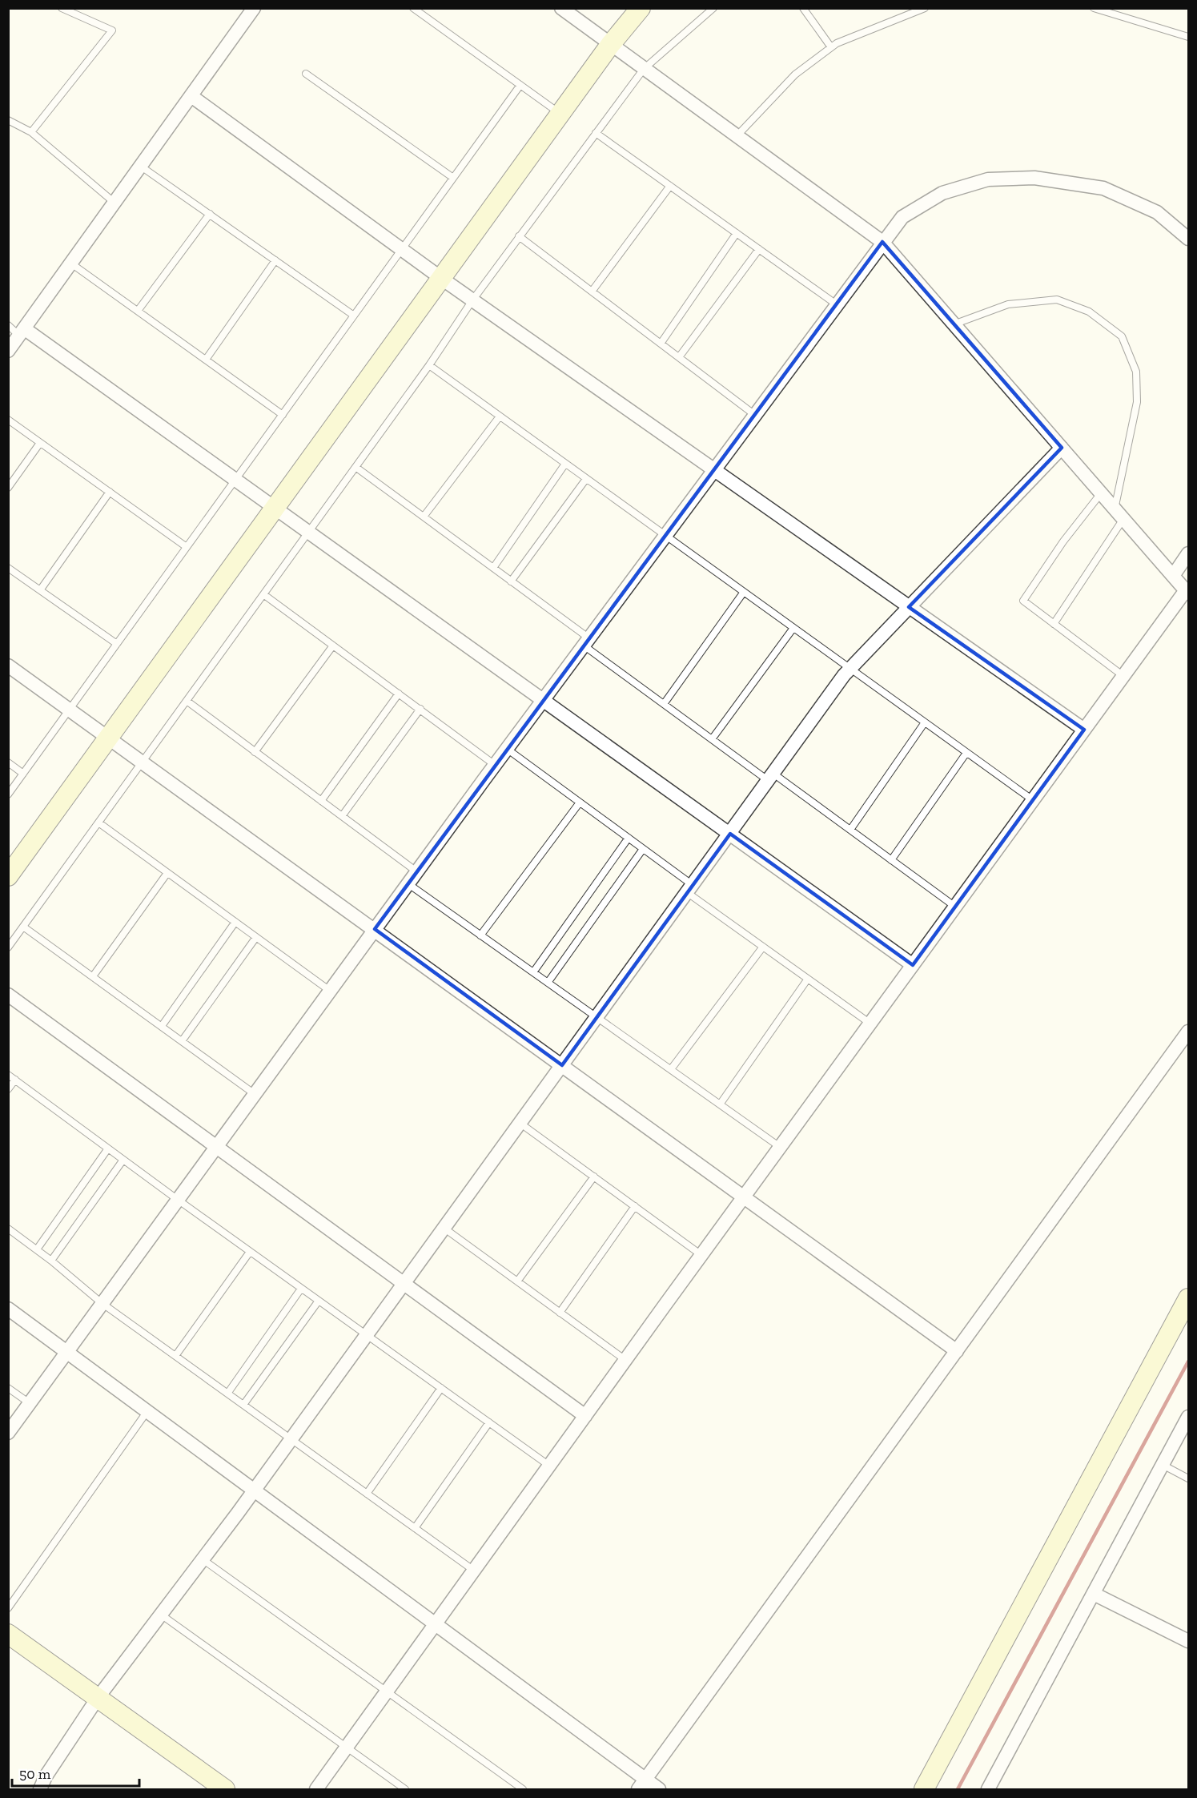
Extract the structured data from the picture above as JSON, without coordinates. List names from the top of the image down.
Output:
{
  "scale_bar": "50 m"
}
